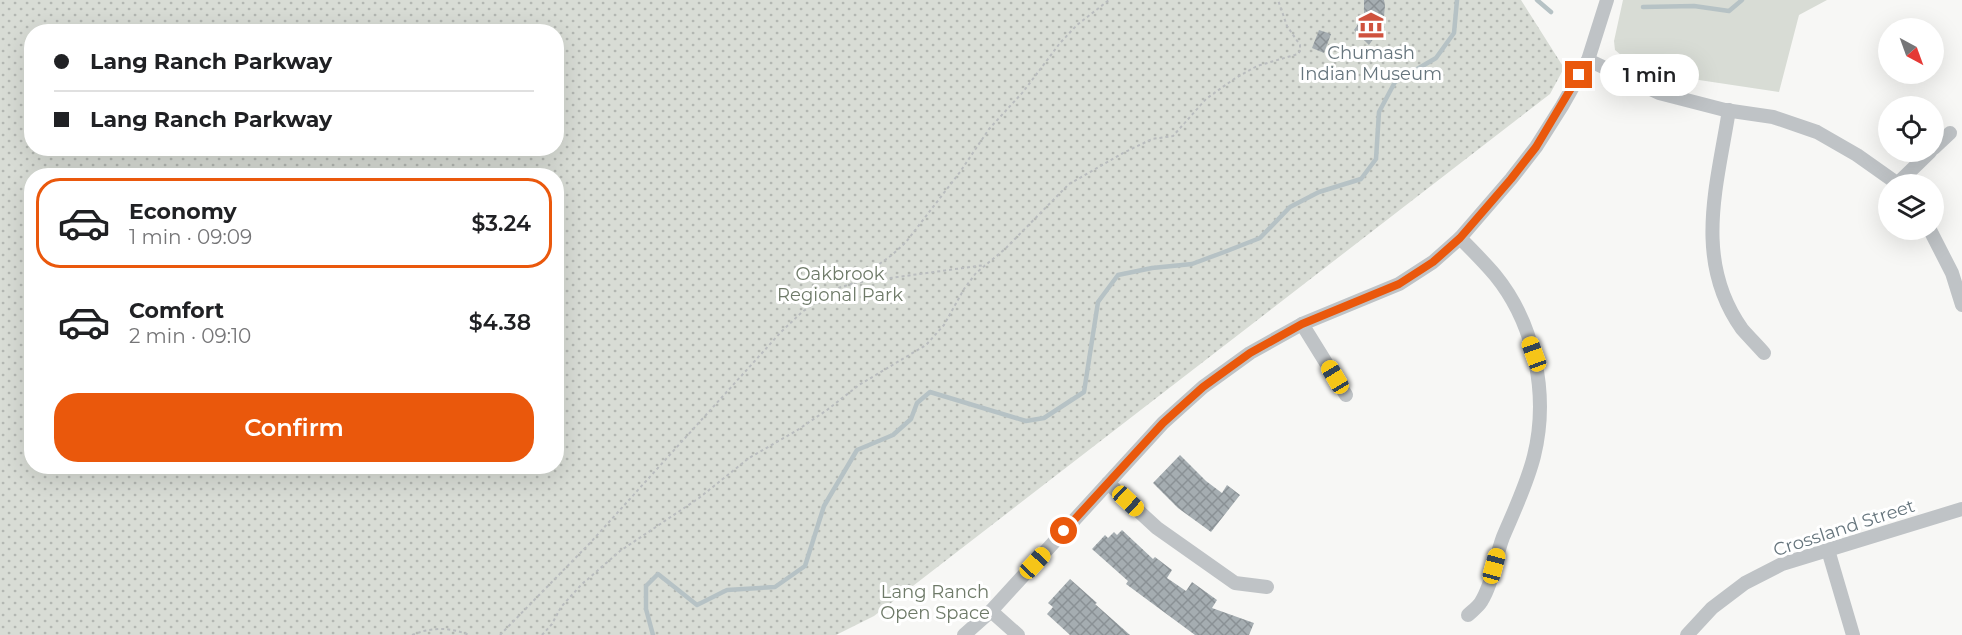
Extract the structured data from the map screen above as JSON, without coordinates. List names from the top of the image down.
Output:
{
  "streets": {
    "street": ["Crossland Street"]
  },
  "parks": ["Oakbrook Regional Park", "Lang Ranch Open Space"],
  "places": {
    "museum": ["Chumash Indian Museum"]
  },
  "north": "bottom right",
  "page": {
    "banner": ["Lang Ranch Parkway", "Lang Ranch Parkway"],
    "bubble": "1 min",
    "list": [
      {
        "name": "Economy",
        "note": "1 min · 09:09",
        "value": "$3.24"
      },
      {
        "name": "Comfort",
        "note": "2 min · 09:10",
        "value": "$4.38"
      }
    ],
    "buttons": "Confirm"
  }
}
